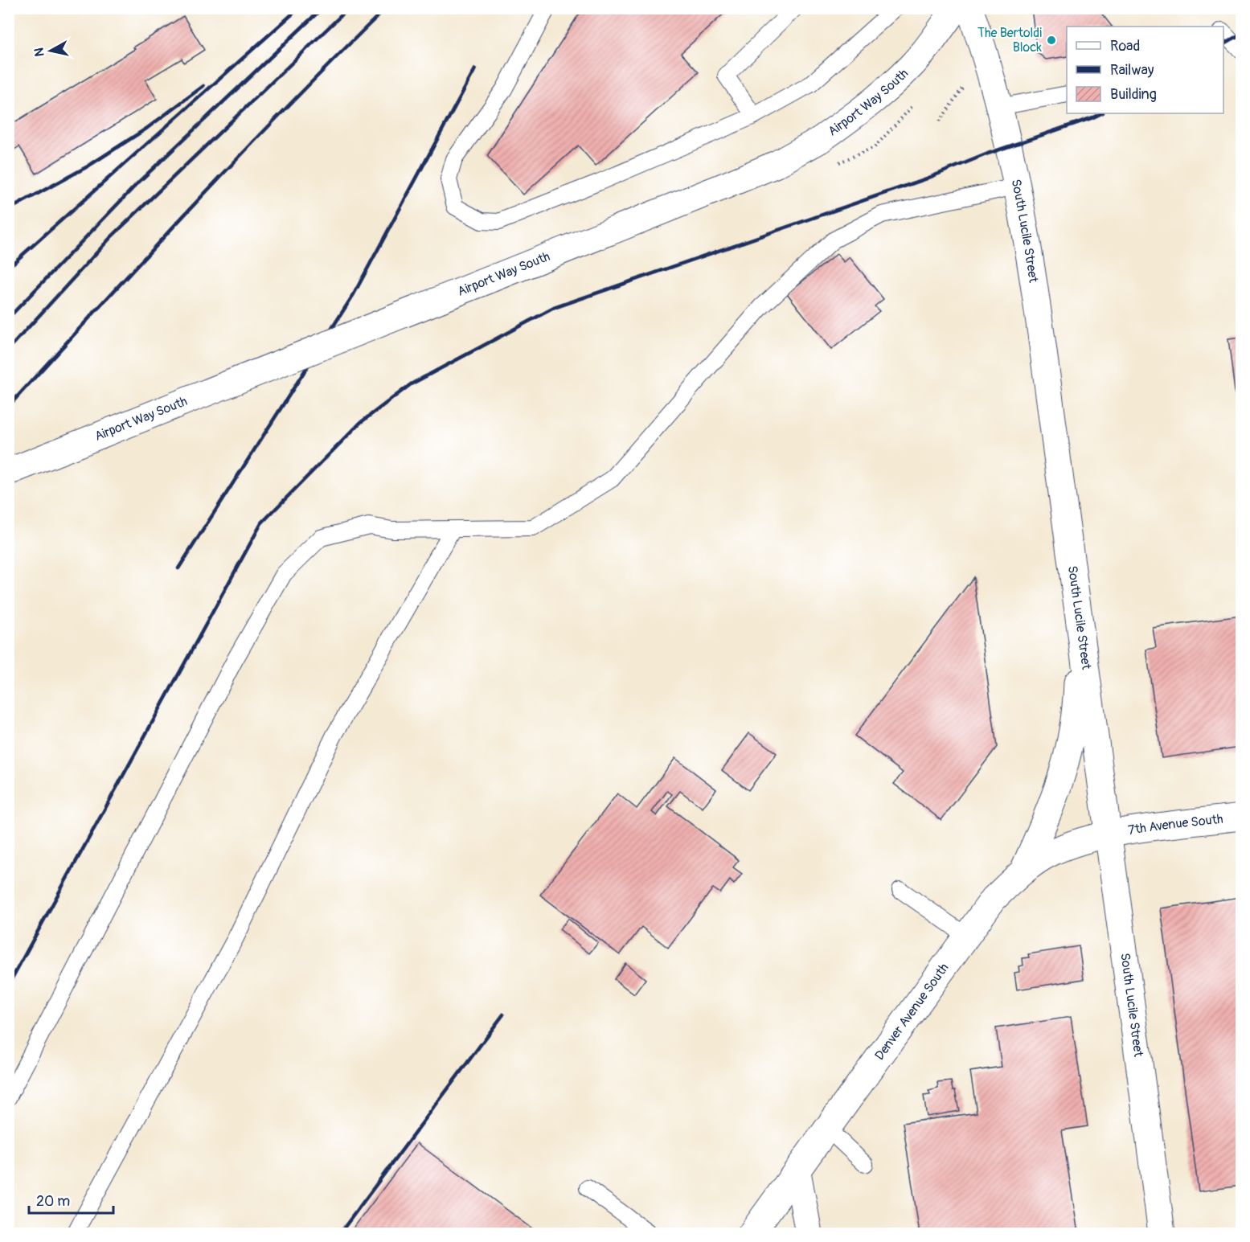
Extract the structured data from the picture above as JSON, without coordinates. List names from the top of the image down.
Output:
{
  "streets": {
    "street": [
      "Airport Way South",
      "South Lucile Street",
      "7th Avenue South",
      "Denver Avenue South"
    ]
  },
  "crossings": [
    ["South Lucile Street", "7th Avenue South"],
    ["South Lucile Street", "Denver Avenue South"],
    ["7th Avenue South", "Denver Avenue South"]
  ],
  "places": ["The Bertoldi Block"],
  "legend": ["Road", "Railway", "Building"],
  "scale_bar": "20 m",
  "north": "left"
}
